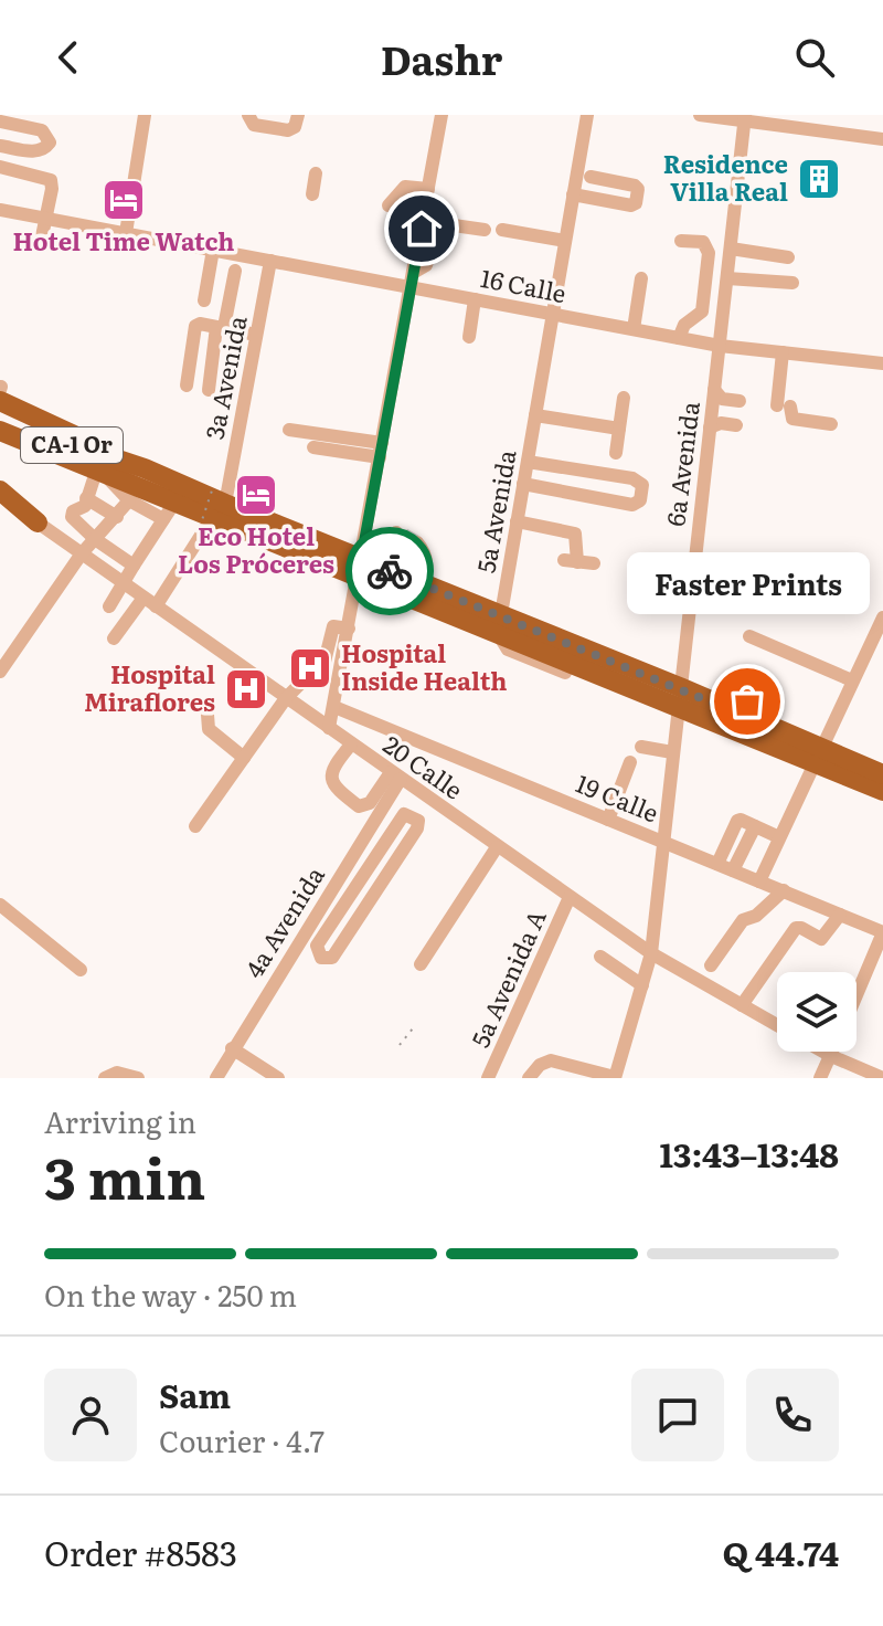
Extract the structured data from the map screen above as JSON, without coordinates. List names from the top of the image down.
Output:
{
  "streets": {
    "highway": ["CA-1 Or"],
    "street": [
      "16 Calle",
      "3a Avenida",
      "6a Avenida",
      "5a Avenida",
      "20 Calle",
      "19 Calle",
      "4a Avenida",
      "5a Avenida A"
    ]
  },
  "crossings": [
    ["16 Calle", "3a Avenida"],
    ["16 Calle", "6a Avenida"],
    ["16 Calle", "5a Avenida"],
    ["3a Avenida", "CA-1 Or"],
    ["CA-1 Or", "6a Avenida"],
    ["CA-1 Or", "5a Avenida"],
    ["6a Avenida", "20 Calle"],
    ["6a Avenida", "19 Calle"],
    ["20 Calle", "4a Avenida"],
    ["20 Calle", "5a Avenida A"]
  ],
  "places": {
    "building": ["Residence Villa Real"],
    "hotel": ["Hotel Time Watch", "Eco Hotel Los Próceres"],
    "hospital": ["Hospital Inside Health", "Hospital Miraflores"],
    "other": ["Faster Prints"]
  },
  "page": {
    "header": "Dashr",
    "bubble": "Faster Prints",
    "heading": ["3 min", "Arriving in", "13:43–13:48"],
    "panel": [
      "Sam",
      "Courier · 4.7",
      "Order #8583",
      "Q 44.74"
    ],
    "bar": "On the way · 250 m"
  }
}
